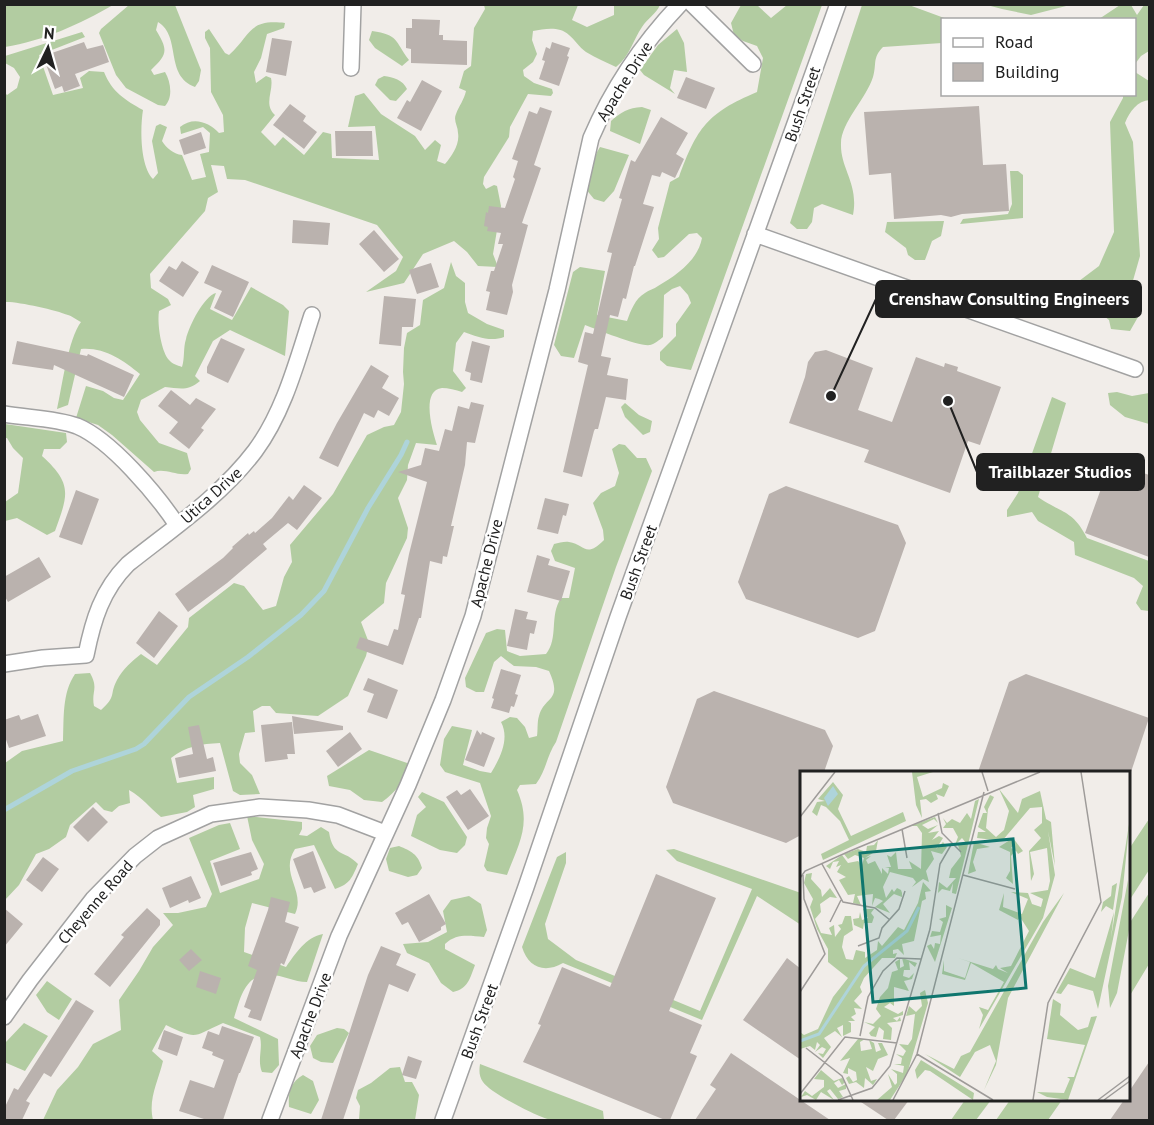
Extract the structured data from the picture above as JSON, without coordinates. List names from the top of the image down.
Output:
{
  "streets": {
    "street": [
      "Apache Drive",
      "Bush Street",
      "Utica Drive",
      "Cheyenne Road"
    ]
  },
  "crossings": [
    ["Apache Drive", "Cheyenne Road"]
  ],
  "places": ["Crenshaw Consulting Engineers", "Trailblazer Studios"],
  "legend": ["Road", "Building"],
  "north": "top"
}
